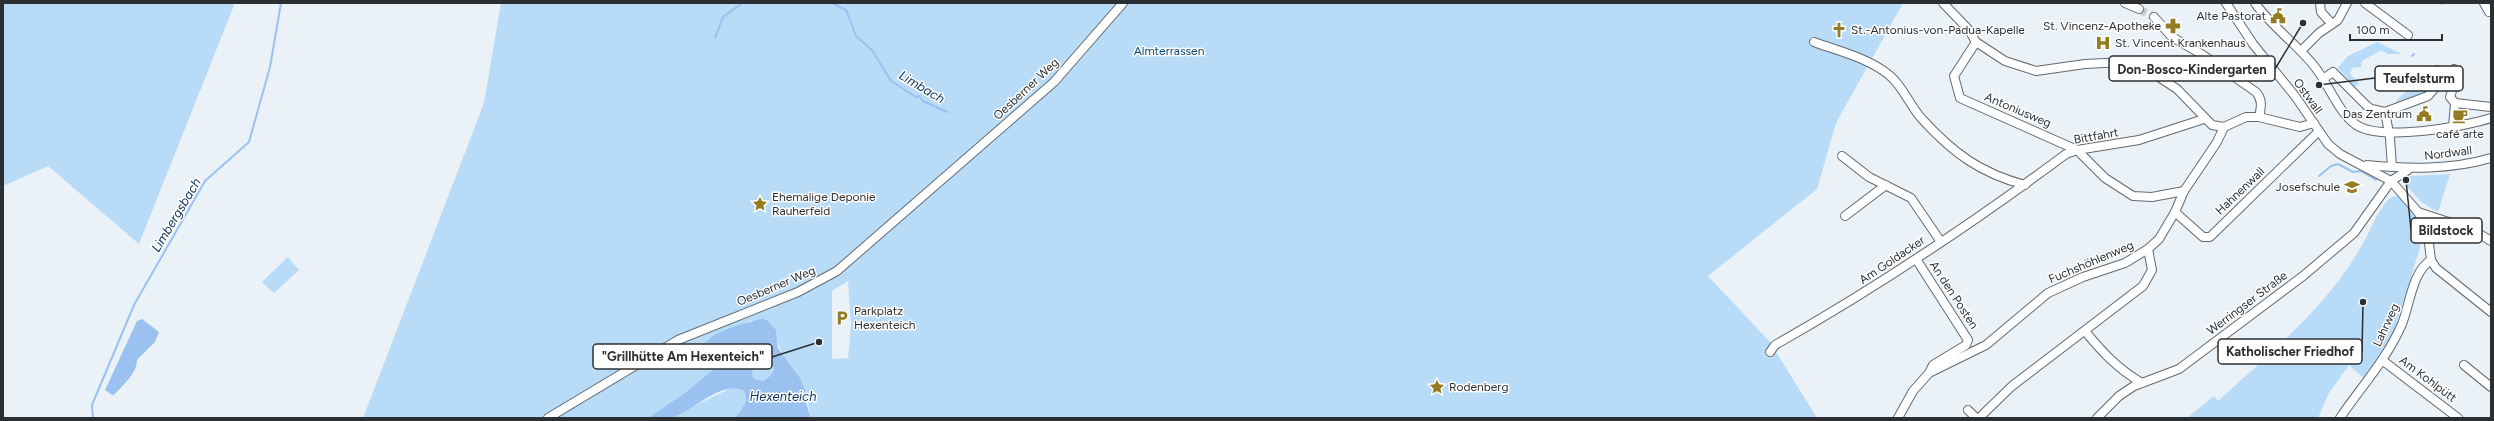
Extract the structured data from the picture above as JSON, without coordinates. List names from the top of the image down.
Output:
{
  "streets": {
    "street": [
      "Oesberner Weg",
      "Ostwall",
      "Antoniusweg",
      "Bittfahrt",
      "Nordwall",
      "Hahnenwall",
      "Am Goldacker",
      "Fuchshöhlenweg",
      "An den Posten",
      "Werringser Straße",
      "Lahrweg",
      "Am Kohlpütt"
    ]
  },
  "crossings": [
    ["Ostwall", "Nordwall"],
    ["Ostwall", "Hahnenwall"],
    ["Ostwall", "Werringser Straße"],
    ["Ostwall", "Lahrweg"],
    ["Antoniusweg", "Bittfahrt"],
    ["Antoniusweg", "Fuchshöhlenweg"],
    ["Bittfahrt", "Am Goldacker"],
    ["Nordwall", "Werringser Straße"],
    ["Hahnenwall", "Fuchshöhlenweg"],
    ["Am Goldacker", "An den Posten"],
    ["Fuchshöhlenweg", "An den Posten"],
    ["Lahrweg", "Am Kohlpütt"]
  ],
  "water": ["Limbach", "Limbergsbach", "Hexenteich"],
  "parks": ["Almterrassen"],
  "places": {
    "public building": ["Alte Pastorat", "Das Zentrum"],
    "other": [
      "Don-Bosco-Kindergarten",
      "Teufelsturm",
      "Bildstock",
      "Katholischer Friedhof",
      "\"Grillhütte Am Hexenteich\""
    ],
    "pharmacy": ["St. Vincenz-Apotheke"],
    "church": ["St.-Antonius-von-Padua-Kapelle"],
    "hospital": ["St. Vincent Krankenhaus"],
    "cafe": ["café arte"],
    "school or university": ["Josefschule"],
    "place": ["Ehemalige Deponie Rauherfeld", "Rodenberg"],
    "parking": ["Parkplatz Hexenteich"]
  },
  "scale_bar": "100 m"
}
